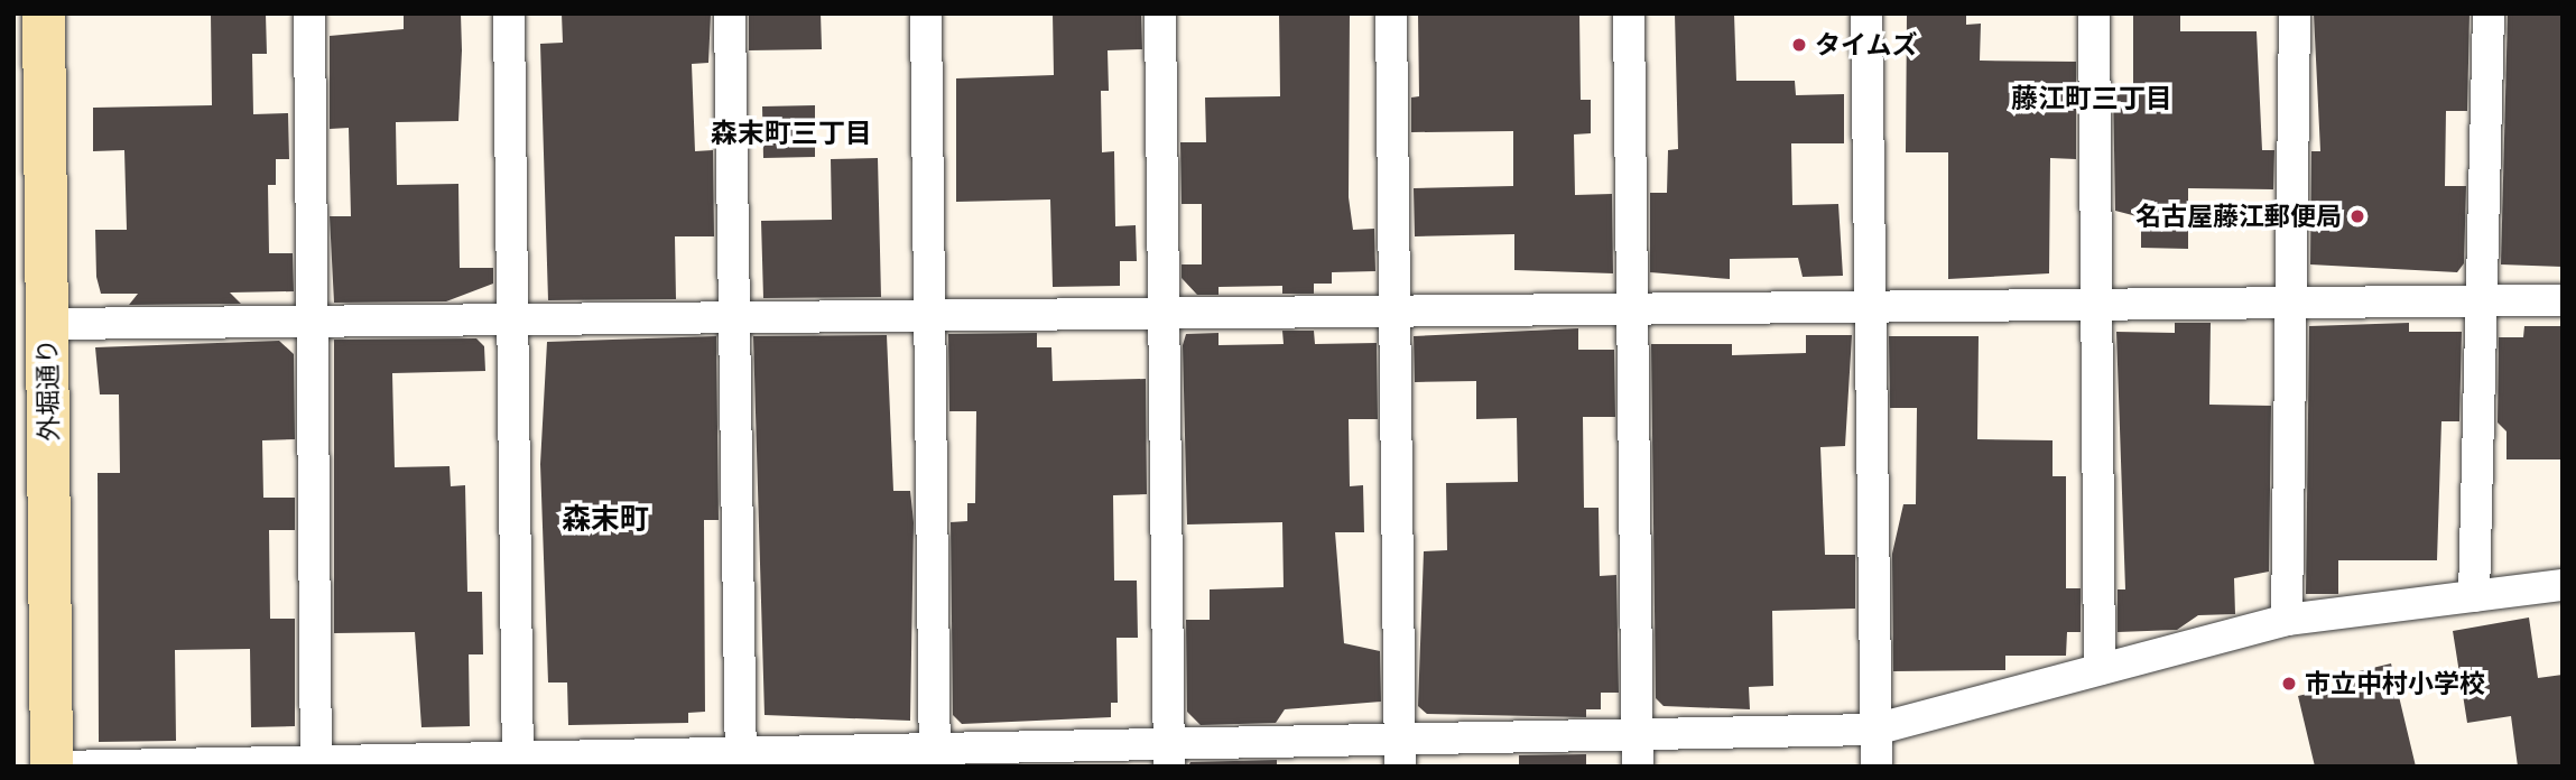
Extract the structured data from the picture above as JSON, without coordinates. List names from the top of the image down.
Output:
{
  "streets": {
    "main road": ["外堀通り"]
  },
  "districts": ["藤江町三丁目", "森末町三丁目", "森末町"],
  "places": ["タイムズ", "名古屋藤江郵便局", "市立中村小学校"]
}
